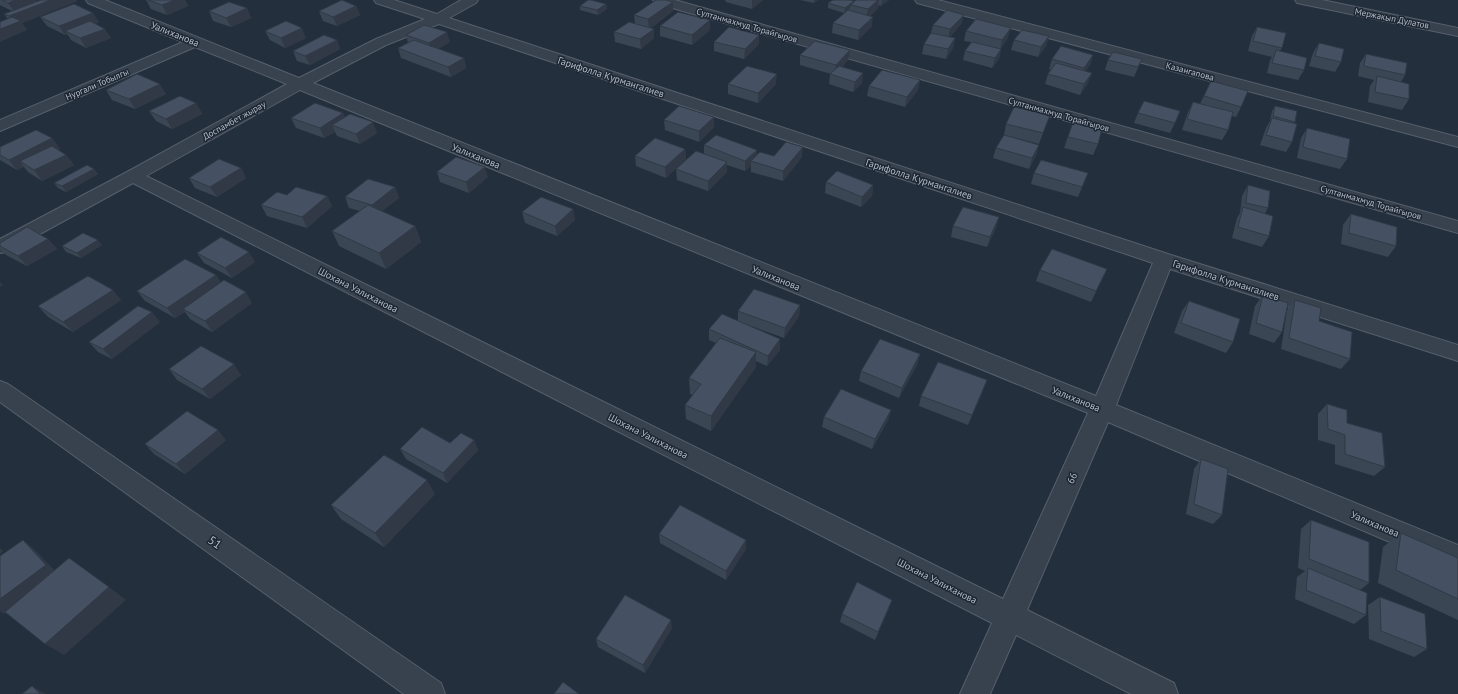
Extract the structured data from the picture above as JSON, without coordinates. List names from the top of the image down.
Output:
{
  "streets": {
    "street": [
      "Мержакып Дулатов",
      "Султанмахмуд Торайгыров",
      "Уалиханова",
      "Казангапова",
      "Гарифолла Курмангалиев",
      "Нургали Тобылгы",
      "Доспамбет жырау",
      "Шохана Уалиханова",
      "66",
      "51"
    ]
  },
  "crossings": [
    ["Уалиханова", "Нургали Тобылгы"],
    ["Уалиханова", "Доспамбет жырау"],
    ["Уалиханова", "66"],
    ["Гарифолла Курмангалиев", "Доспамбет жырау"],
    ["Гарифолла Курмангалиев", "66"],
    ["Доспамбет жырау", "Шохана Уалиханова"],
    ["Шохана Уалиханова", "66"]
  ]
}
